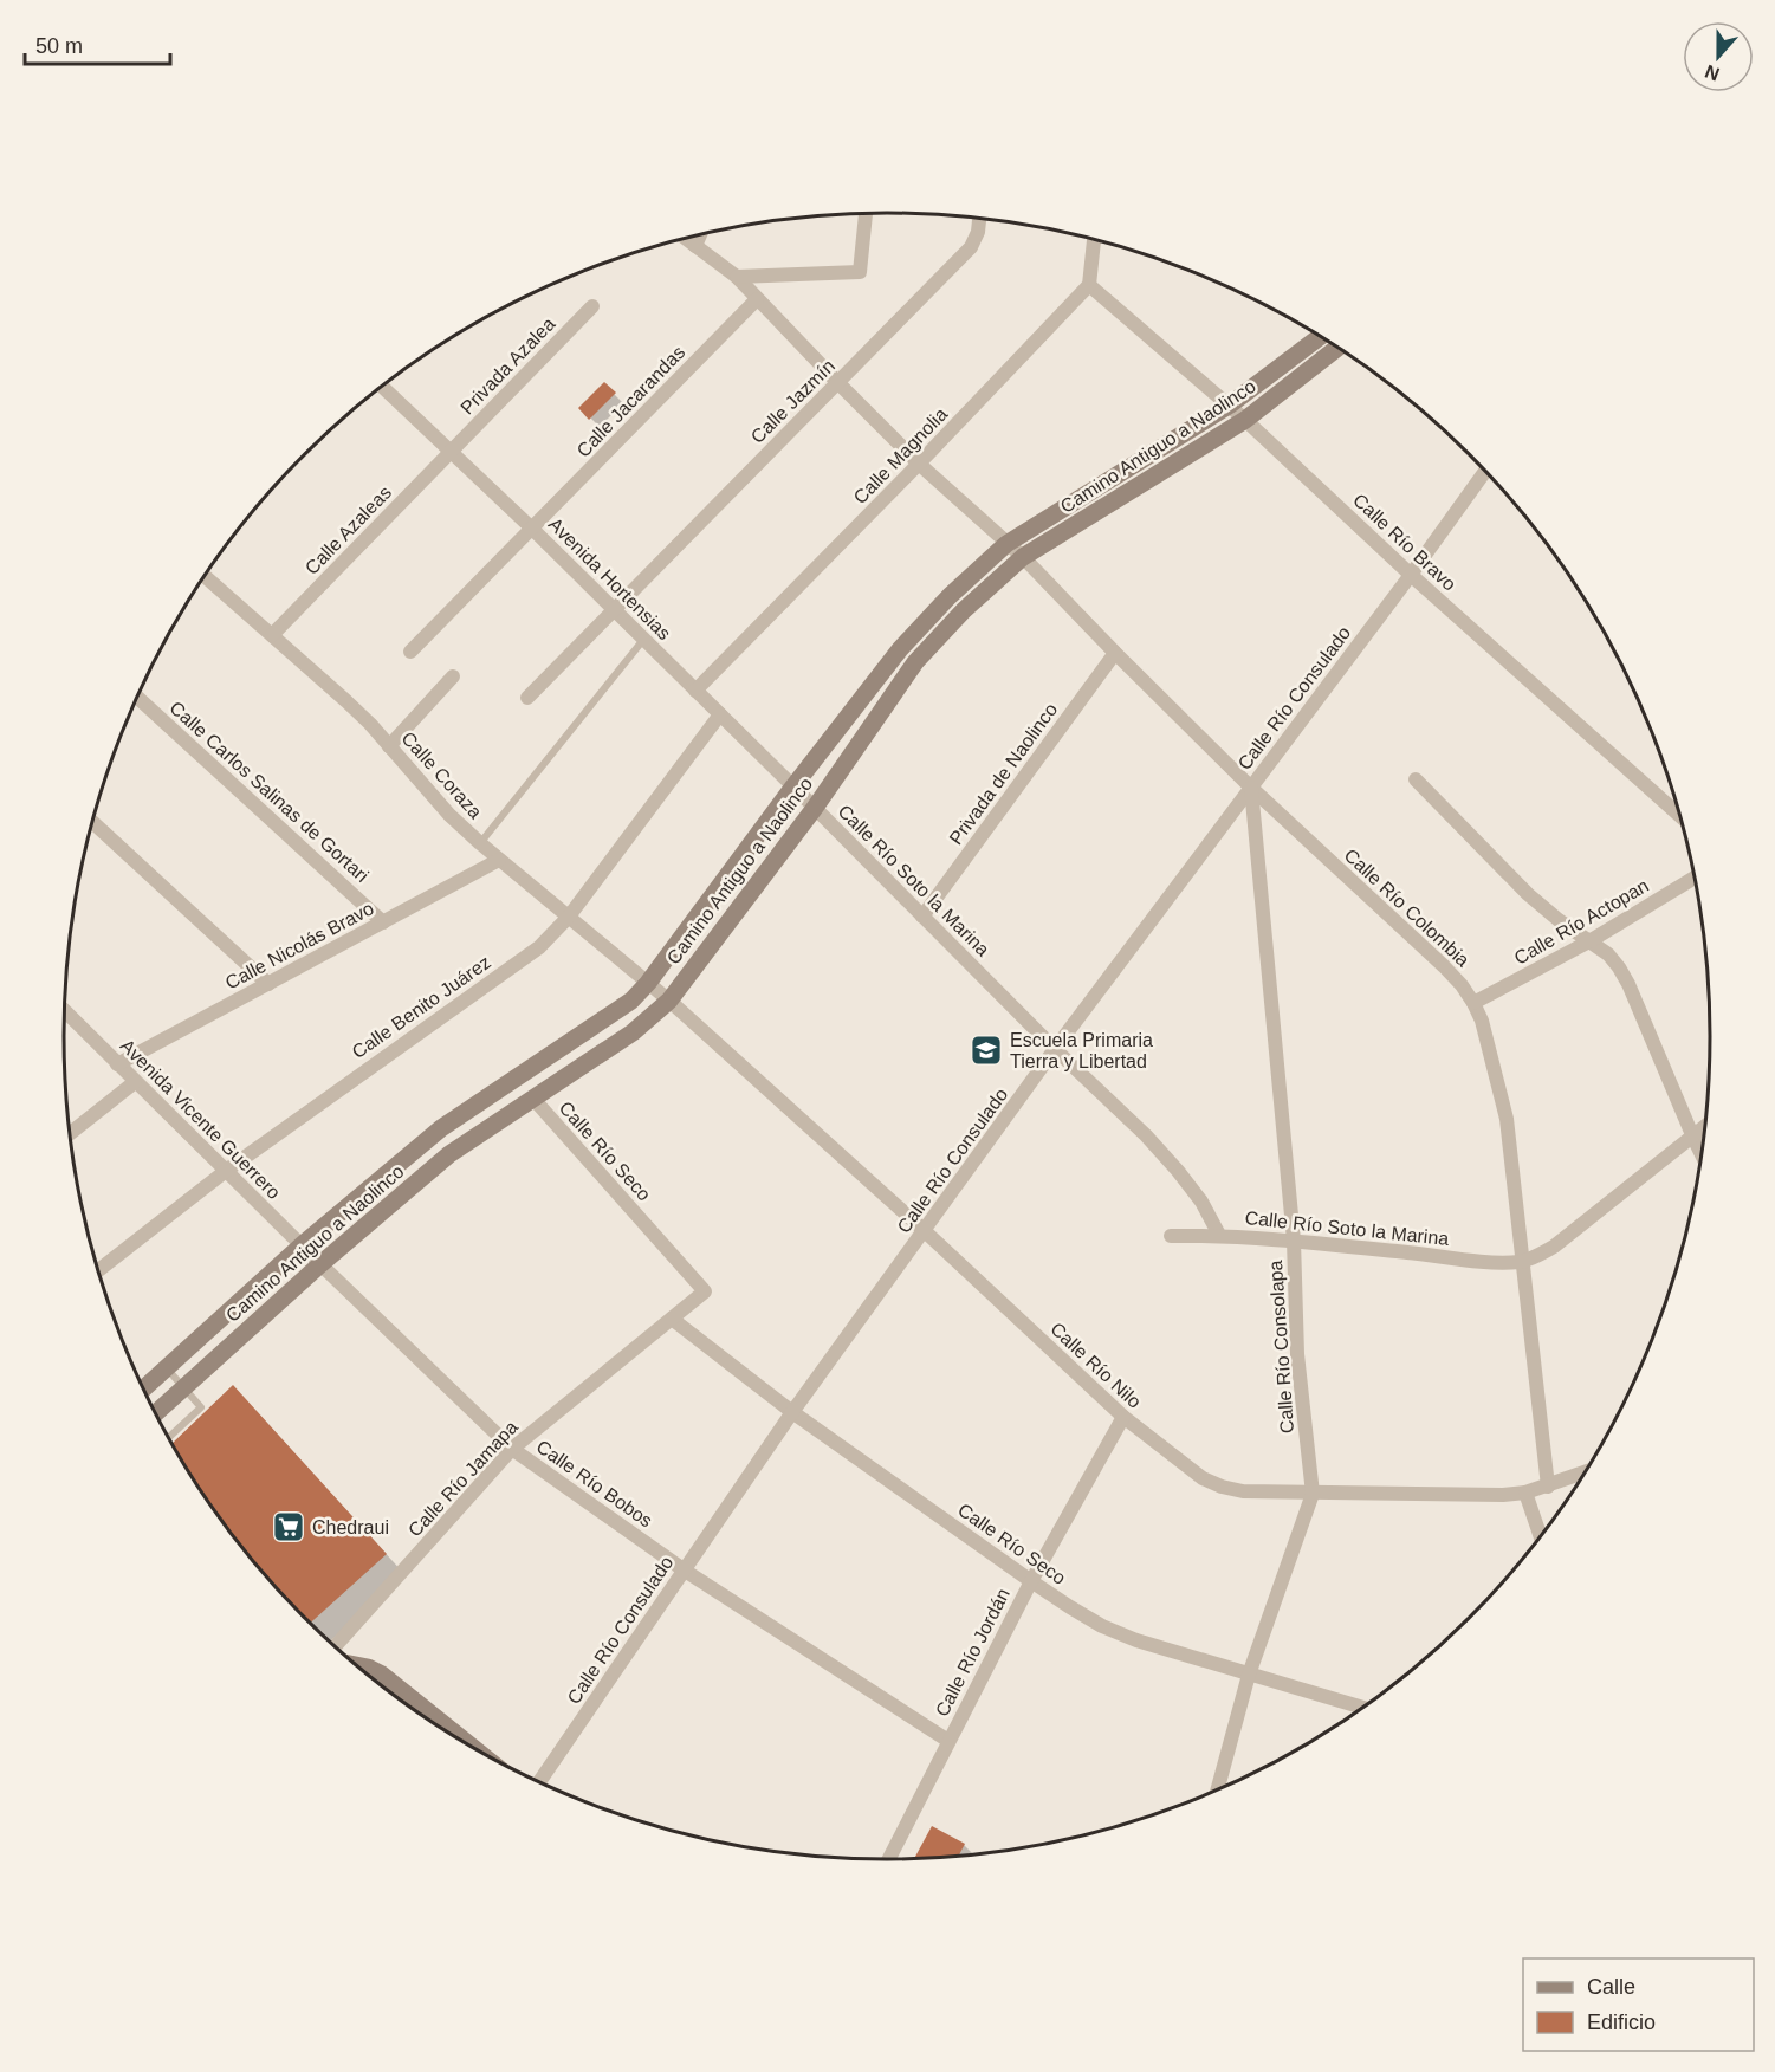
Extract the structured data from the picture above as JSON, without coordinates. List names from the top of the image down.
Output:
{
  "streets": {
    "main road": ["Camino Antiguo a Naolinco"],
    "street": [
      "Privada Azalea",
      "Calle Jacarandas",
      "Calle Jazmín",
      "Calle Magnolia",
      "Calle Azaleas",
      "Calle Río Bravo",
      "Avenida Hortensias",
      "Calle Río Consulado",
      "Privada de Naolinco",
      "Calle Coraza",
      "Calle Carlos Salinas de Gortari",
      "Calle Río Soto la Marina",
      "Calle Río Colombia",
      "Calle Río Actopan",
      "Calle Nicolás Bravo",
      "Calle Benito Juárez",
      "Avenida Vicente Guerrero",
      "Calle Río Seco",
      "Calle Río Consolapa",
      "Calle Río Nilo",
      "Calle Río Jamapa",
      "Calle Río Bobos",
      "Calle Río Jordán"
    ]
  },
  "crossings": [
    ["Privada Azalea", "Calle Azaleas"],
    ["Privada Azalea", "Avenida Hortensias"],
    ["Calle Jacarandas", "Avenida Hortensias"],
    ["Calle Jacarandas", "Calle Río Colombia"],
    ["Calle Jazmín", "Avenida Hortensias"],
    ["Calle Jazmín", "Calle Río Colombia"],
    ["Camino Antiguo a Naolinco", "Calle Río Bravo"],
    ["Camino Antiguo a Naolinco", "Avenida Hortensias"],
    ["Camino Antiguo a Naolinco", "Calle Coraza"],
    ["Camino Antiguo a Naolinco", "Calle Río Soto la Marina"],
    ["Camino Antiguo a Naolinco", "Calle Río Colombia"],
    ["Camino Antiguo a Naolinco", "Avenida Vicente Guerrero"],
    ["Camino Antiguo a Naolinco", "Calle Río Seco"],
    ["Camino Antiguo a Naolinco", "Calle Río Nilo"],
    ["Camino Antiguo a Naolinco", "Calle Río Bobos"],
    ["Calle Magnolia", "Calle Río Bravo"],
    ["Calle Magnolia", "Avenida Hortensias"],
    ["Calle Magnolia", "Calle Río Colombia"],
    ["Calle Azaleas", "Avenida Hortensias"],
    ["Calle Azaleas", "Calle Coraza"],
    ["Calle Río Bravo", "Calle Río Consulado"],
    ["Avenida Hortensias", "Calle Río Soto la Marina"],
    ["Avenida Hortensias", "Calle Benito Juárez"],
    ["Calle Río Consulado", "Calle Río Soto la Marina"],
    ["Calle Río Consulado", "Calle Río Colombia"],
    ["Calle Río Consulado", "Calle Río Seco"],
    ["Calle Río Consulado", "Calle Río Consolapa"],
    ["Calle Río Consulado", "Calle Río Nilo"],
    ["Calle Río Consulado", "Calle Río Bobos"],
    ["Privada de Naolinco", "Calle Río Soto la Marina"],
    ["Privada de Naolinco", "Calle Río Colombia"],
    ["Calle Coraza", "Calle Nicolás Bravo"],
    ["Calle Coraza", "Calle Benito Juárez"],
    ["Calle Coraza", "Calle Río Nilo"],
    ["Calle Carlos Salinas de Gortari", "Calle Nicolás Bravo"],
    ["Calle Río Soto la Marina", "Calle Río Colombia"],
    ["Calle Río Soto la Marina", "Calle Río Consolapa"],
    ["Calle Río Colombia", "Calle Río Actopan"],
    ["Calle Río Colombia", "Calle Río Consolapa"],
    ["Calle Río Colombia", "Calle Río Nilo"],
    ["Calle Nicolás Bravo", "Avenida Vicente Guerrero"],
    ["Calle Benito Juárez", "Avenida Vicente Guerrero"],
    ["Avenida Vicente Guerrero", "Calle Río Bobos"],
    ["Calle Río Seco", "Calle Río Consolapa"],
    ["Calle Río Seco", "Calle Río Jamapa"],
    ["Calle Río Seco", "Calle Río Jordán"],
    ["Calle Río Consolapa", "Calle Río Nilo"],
    ["Calle Río Nilo", "Calle Río Jordán"],
    ["Calle Río Jamapa", "Calle Río Bobos"],
    ["Calle Río Bobos", "Calle Río Jordán"]
  ],
  "places": {
    "school or university": ["Escuela Primaria Tierra y Libertad"],
    "supermarket": ["Chedraui"]
  },
  "legend": ["Calle", "Edificio"],
  "scale_bar": "50 m",
  "north": "bottom"
}
